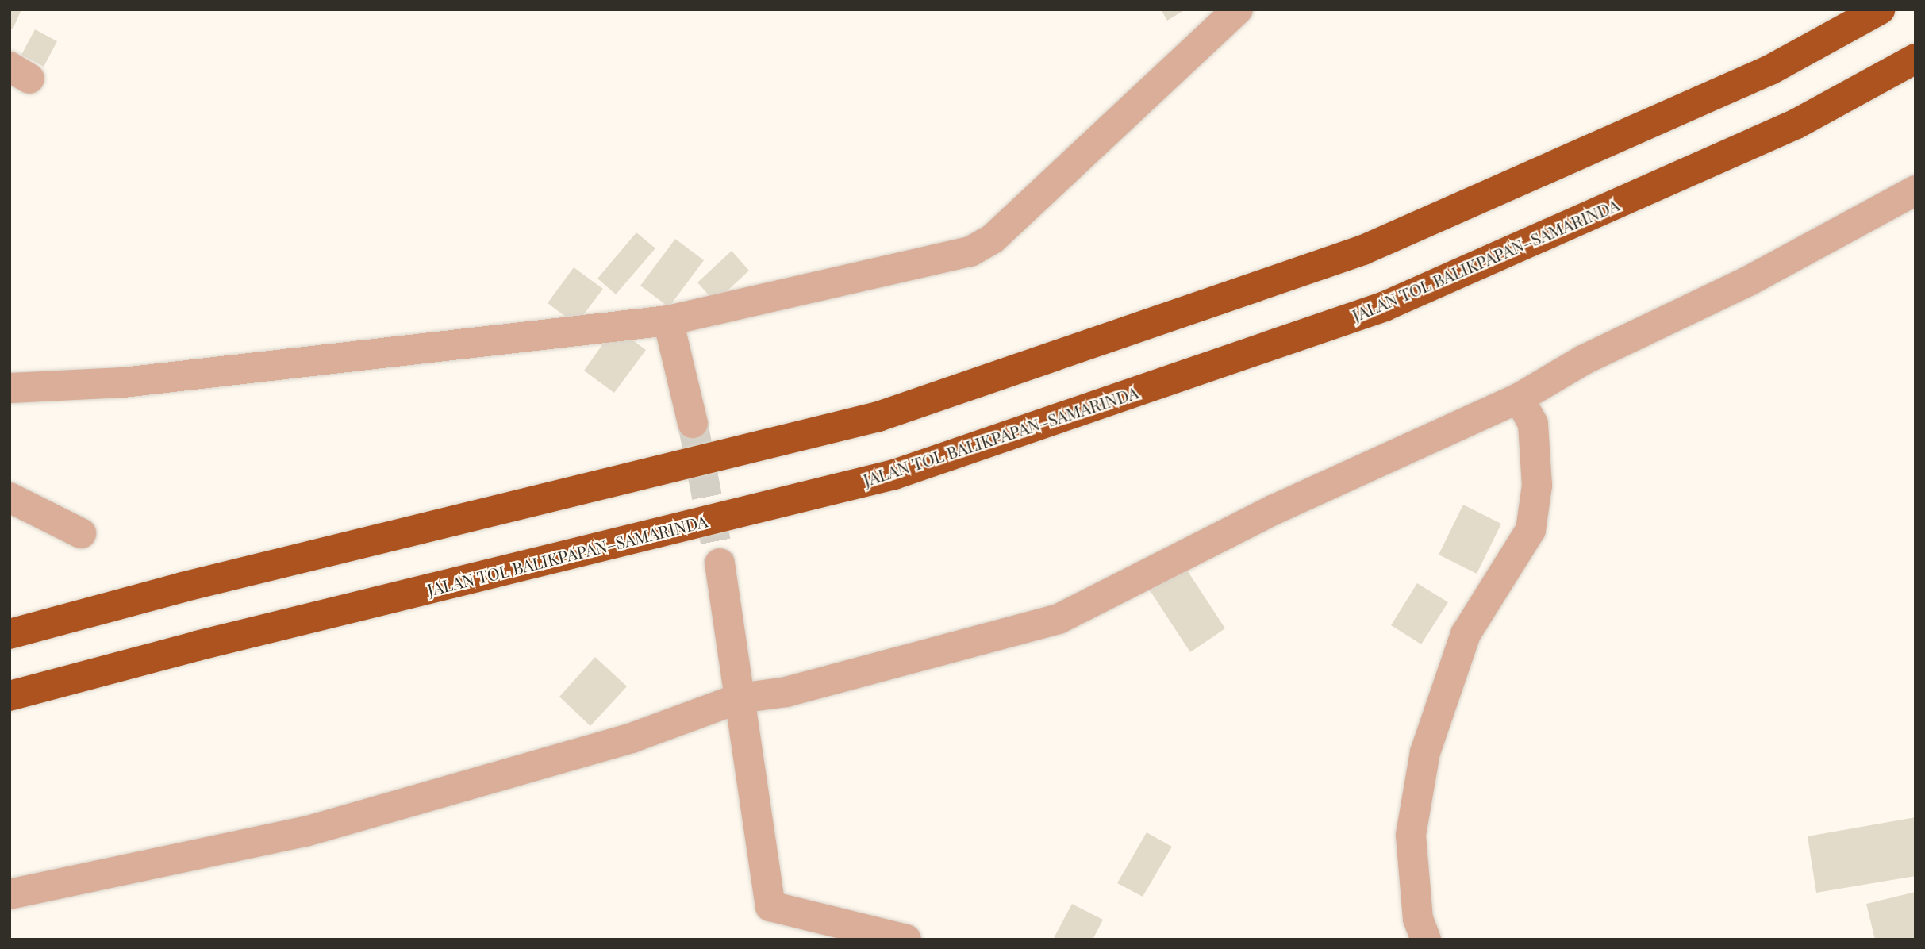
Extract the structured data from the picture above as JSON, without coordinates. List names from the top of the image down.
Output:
{
  "streets": {
    "highway": ["JALAN TOL BALIKPAPAN–SAMARINDA"]
  }
}
